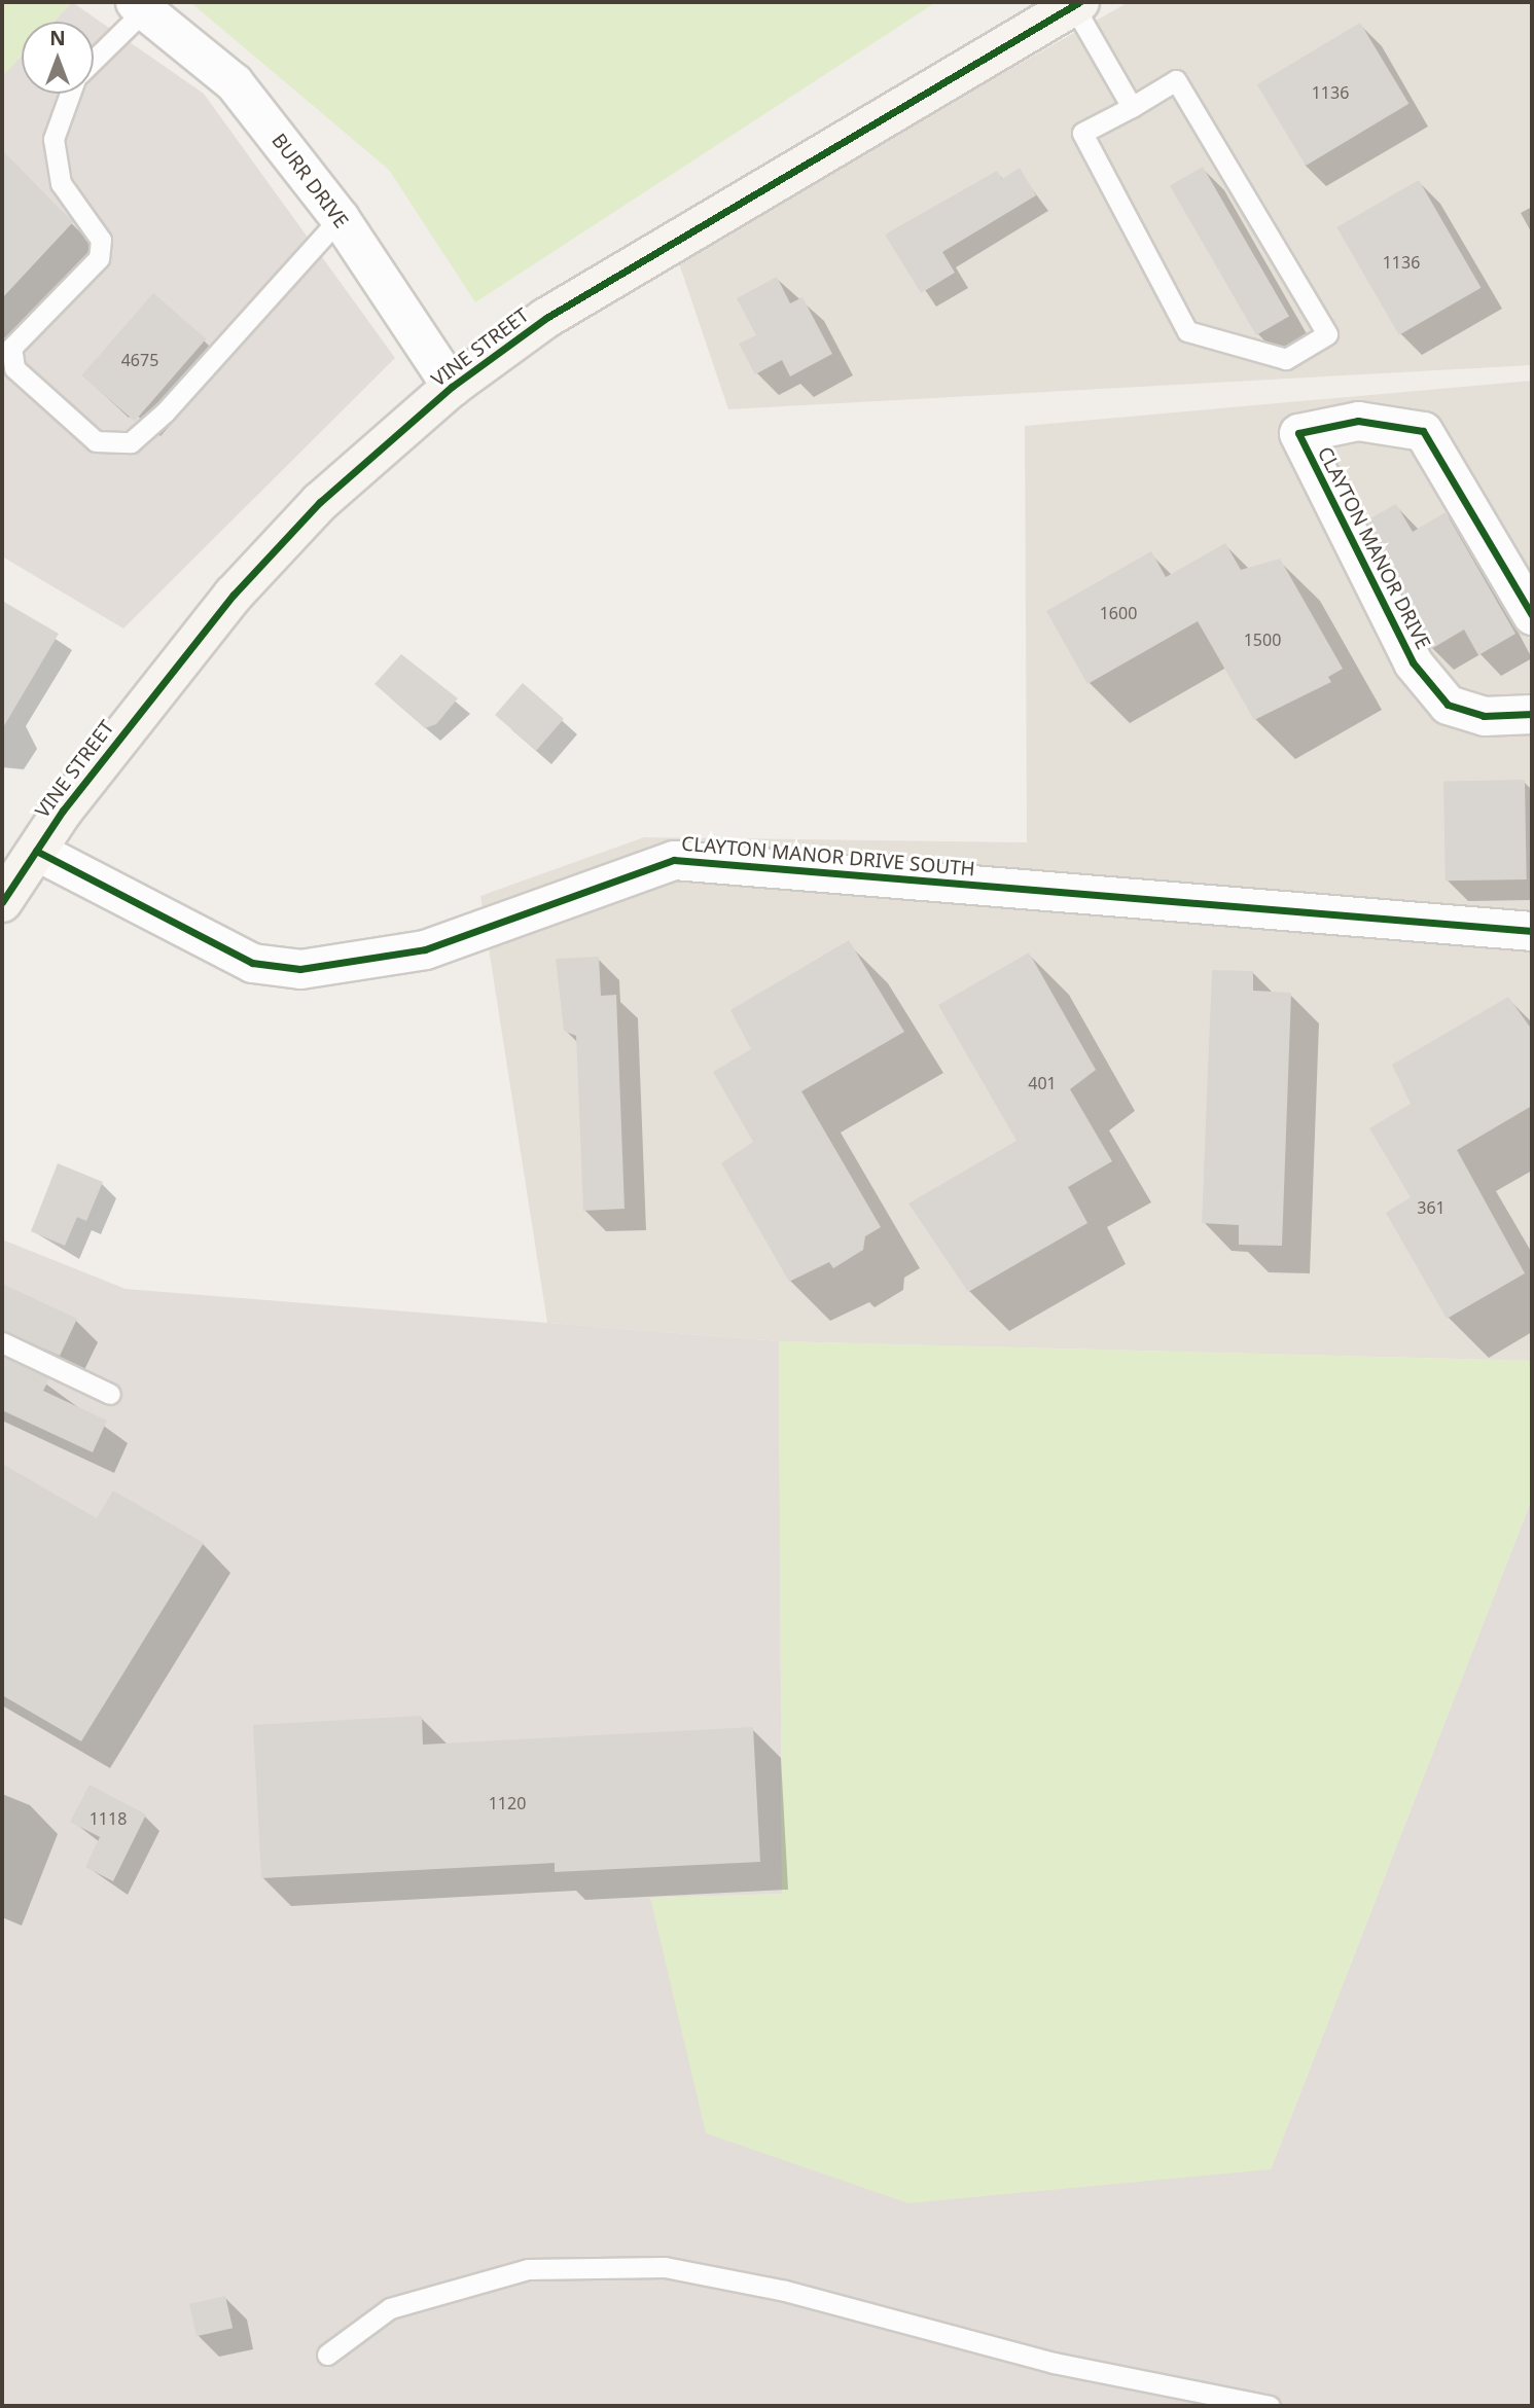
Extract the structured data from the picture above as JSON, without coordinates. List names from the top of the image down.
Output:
{
  "streets": {
    "street": [
      "BURR DRIVE",
      "VINE STREET",
      "CLAYTON MANOR DRIVE",
      "CLAYTON MANOR DRIVE SOUTH"
    ]
  },
  "crossings": [
    ["BURR DRIVE", "VINE STREET"],
    ["VINE STREET", "CLAYTON MANOR DRIVE SOUTH"]
  ],
  "house_numbers": [
    "1136",
    "1136",
    "4675",
    "1600",
    "1500",
    "401",
    "361",
    "1120",
    "1118"
  ],
  "north": "top"
}
